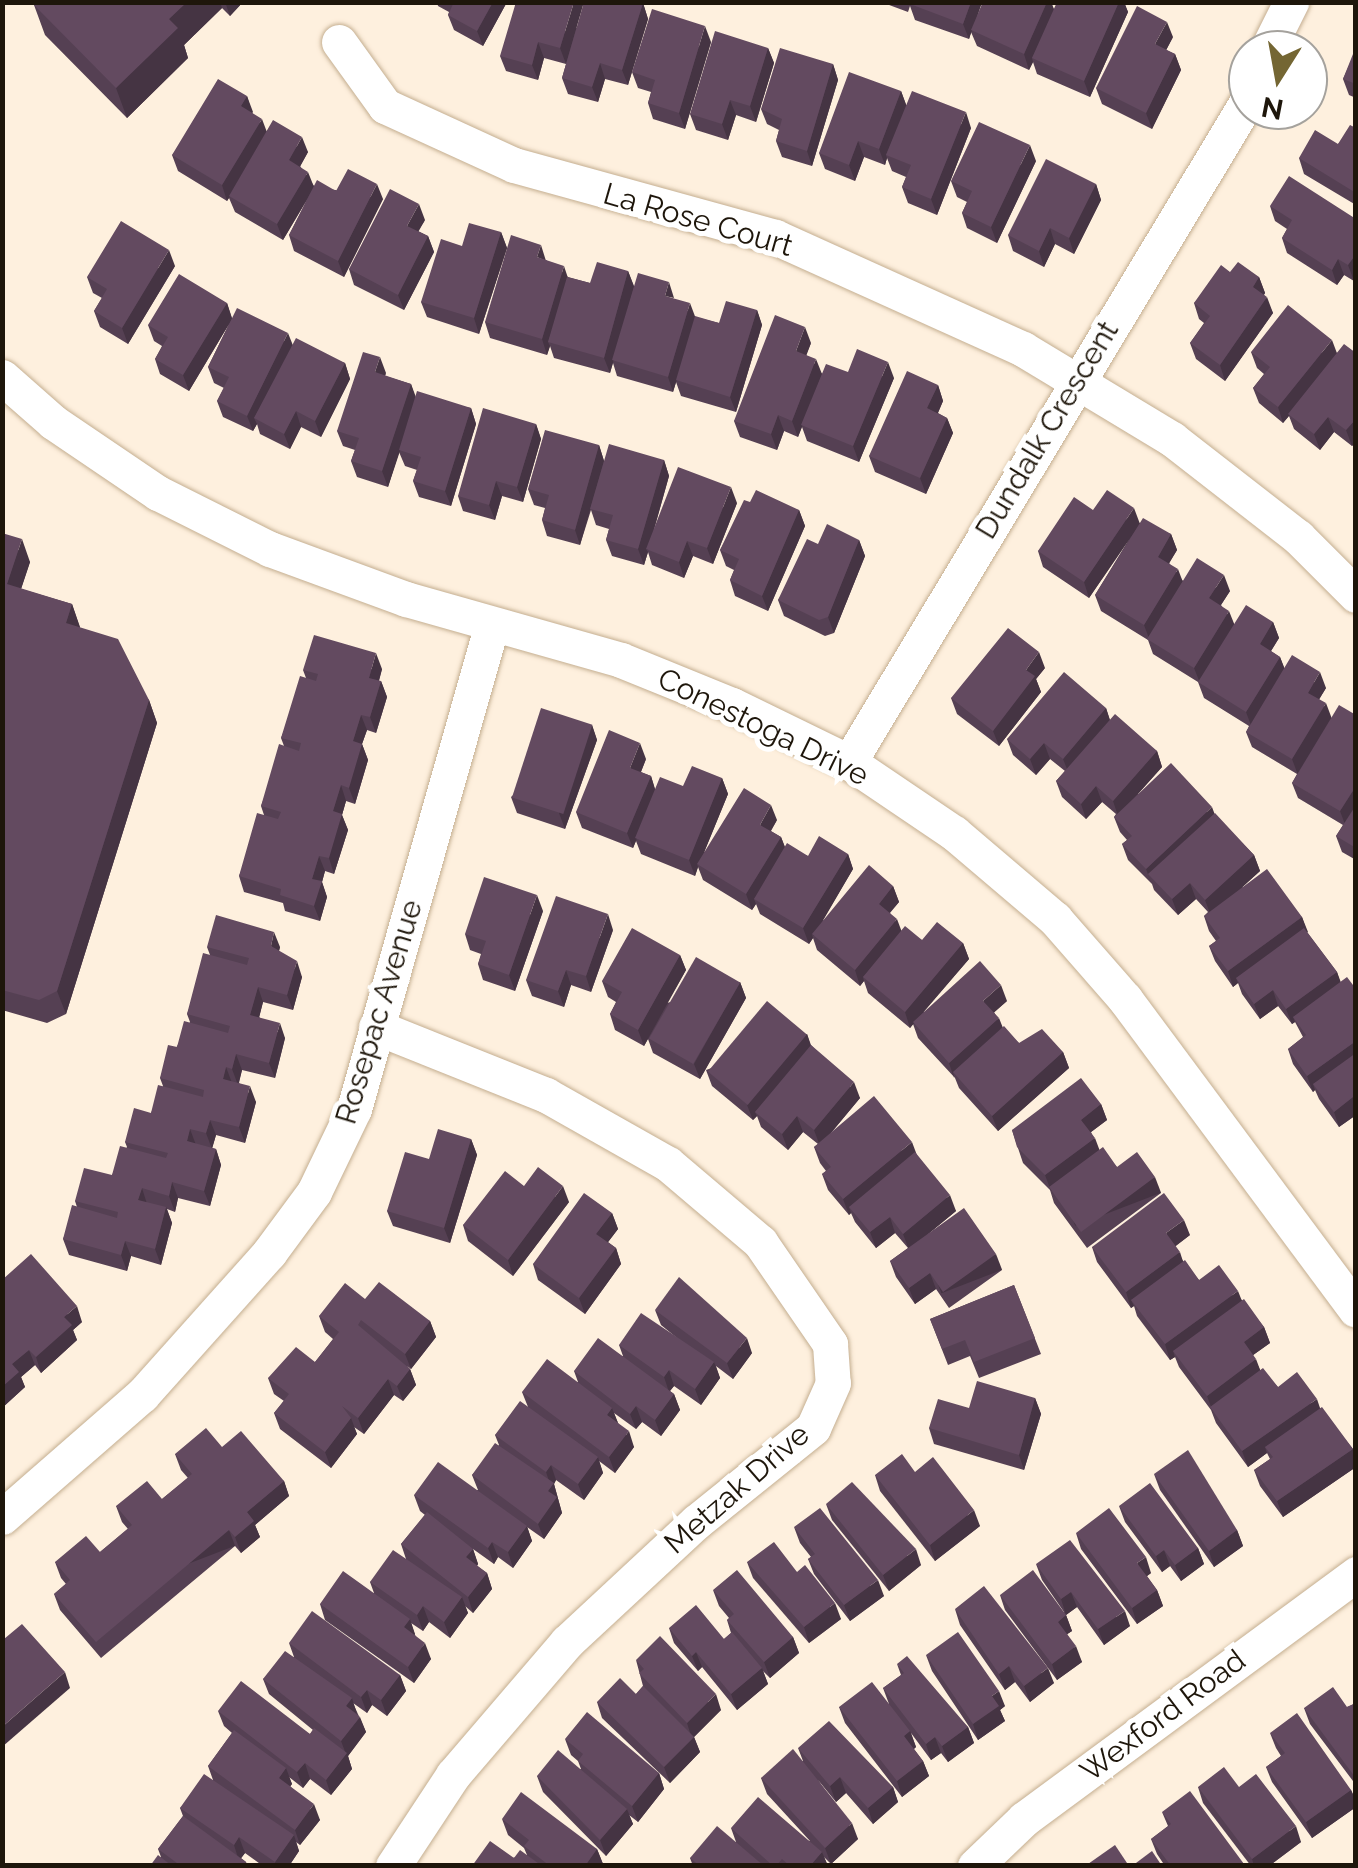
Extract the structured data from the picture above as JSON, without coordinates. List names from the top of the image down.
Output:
{
  "streets": {
    "street": [
      "La Rose Court",
      "Dundalk Crescent",
      "Conestoga Drive",
      "Rosepac Avenue",
      "Metzak Drive",
      "Wexford Road"
    ]
  },
  "crossings": [
    ["La Rose Court", "Dundalk Crescent"],
    ["Dundalk Crescent", "Conestoga Drive"],
    ["Conestoga Drive", "Rosepac Avenue"],
    ["Rosepac Avenue", "Metzak Drive"]
  ],
  "north": "bottom"
}
